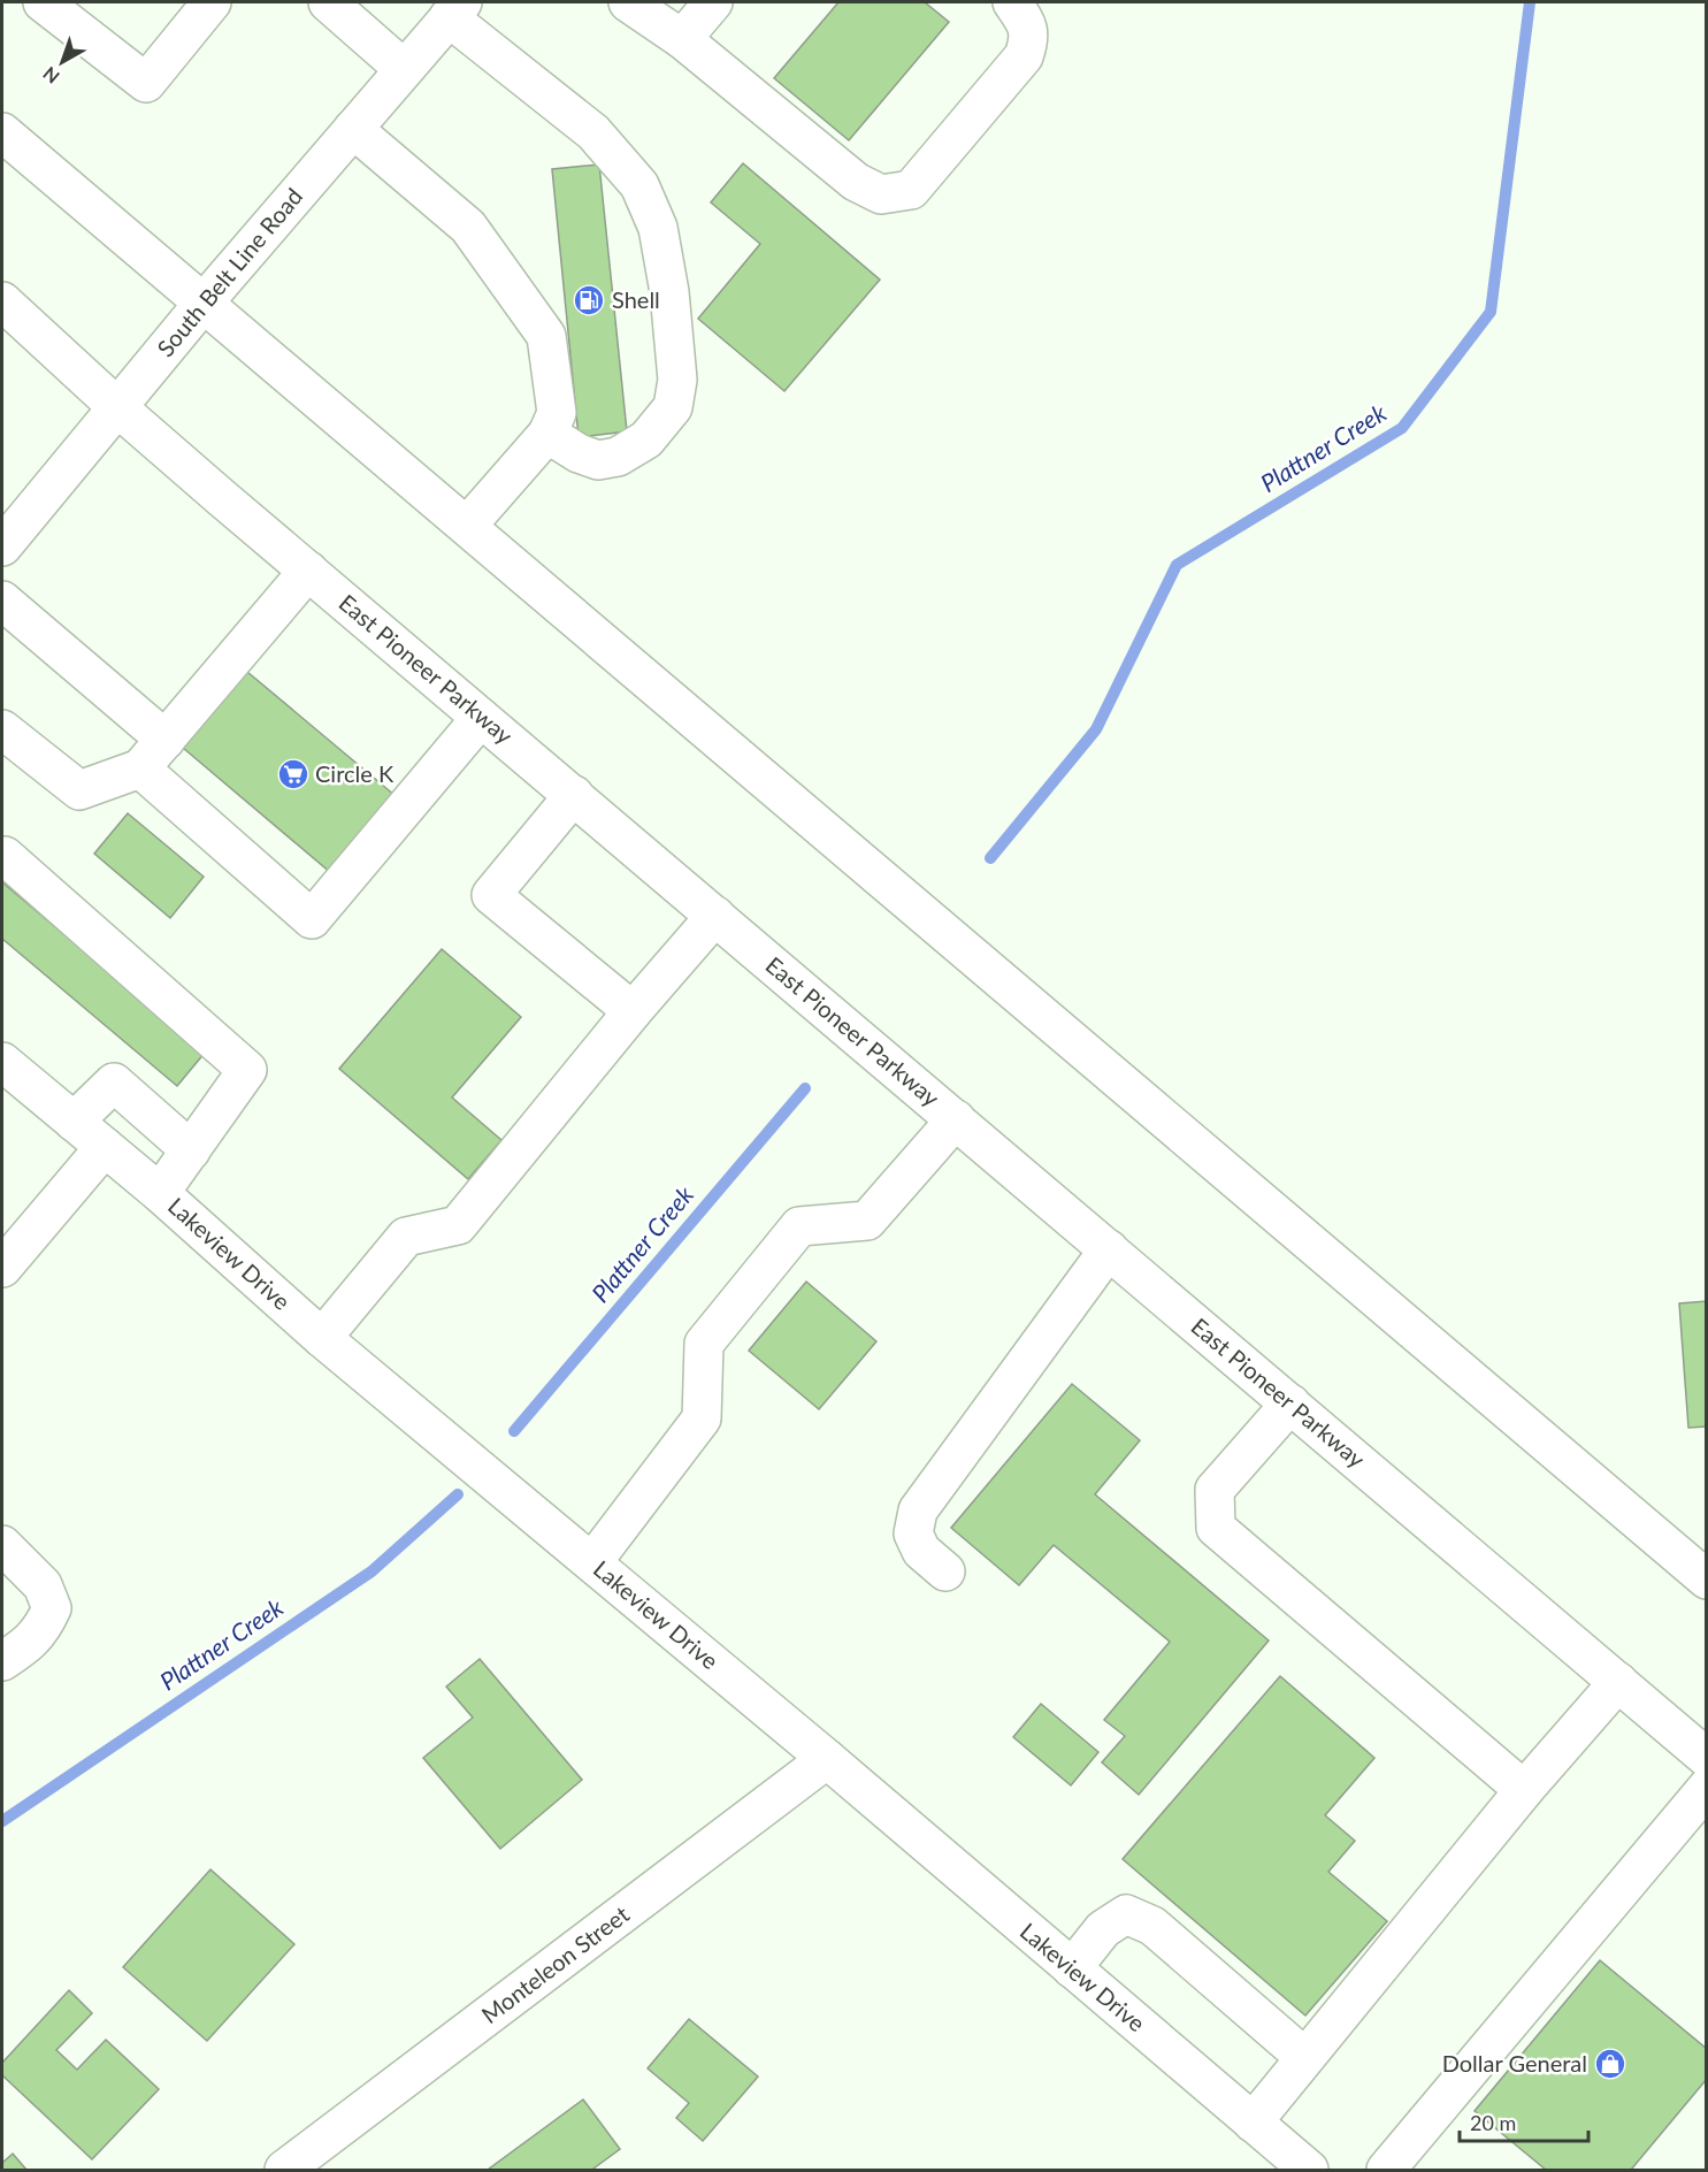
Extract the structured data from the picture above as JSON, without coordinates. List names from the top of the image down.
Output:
{
  "streets": {
    "main road": [
      "South Belt Line Road",
      "East Pioneer Parkway",
      "Lakeview Drive",
      "Monteleon Street"
    ]
  },
  "crossings": [
    ["South Belt Line Road", "East Pioneer Parkway"],
    ["Lakeview Drive", "Monteleon Street"]
  ],
  "water": ["Plattner Creek"],
  "places": {
    "fuel station": ["Shell"],
    "supermarket": ["Circle K"],
    "shop": ["Dollar General"]
  },
  "scale_bar": "20 m",
  "north": "bottom left"
}
